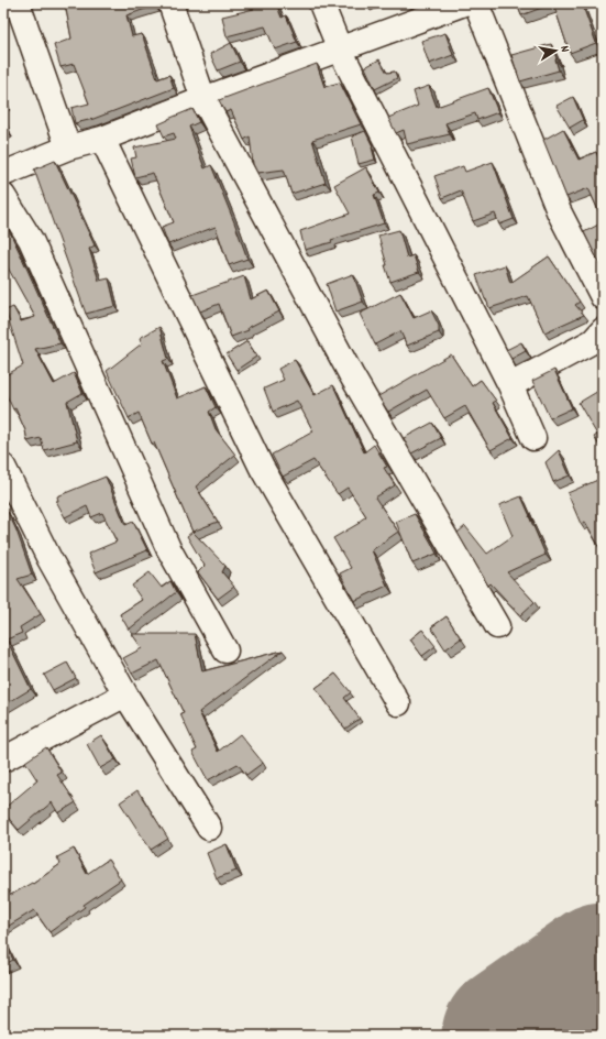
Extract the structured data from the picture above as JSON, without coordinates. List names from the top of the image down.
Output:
{
  "north": "right"
}
